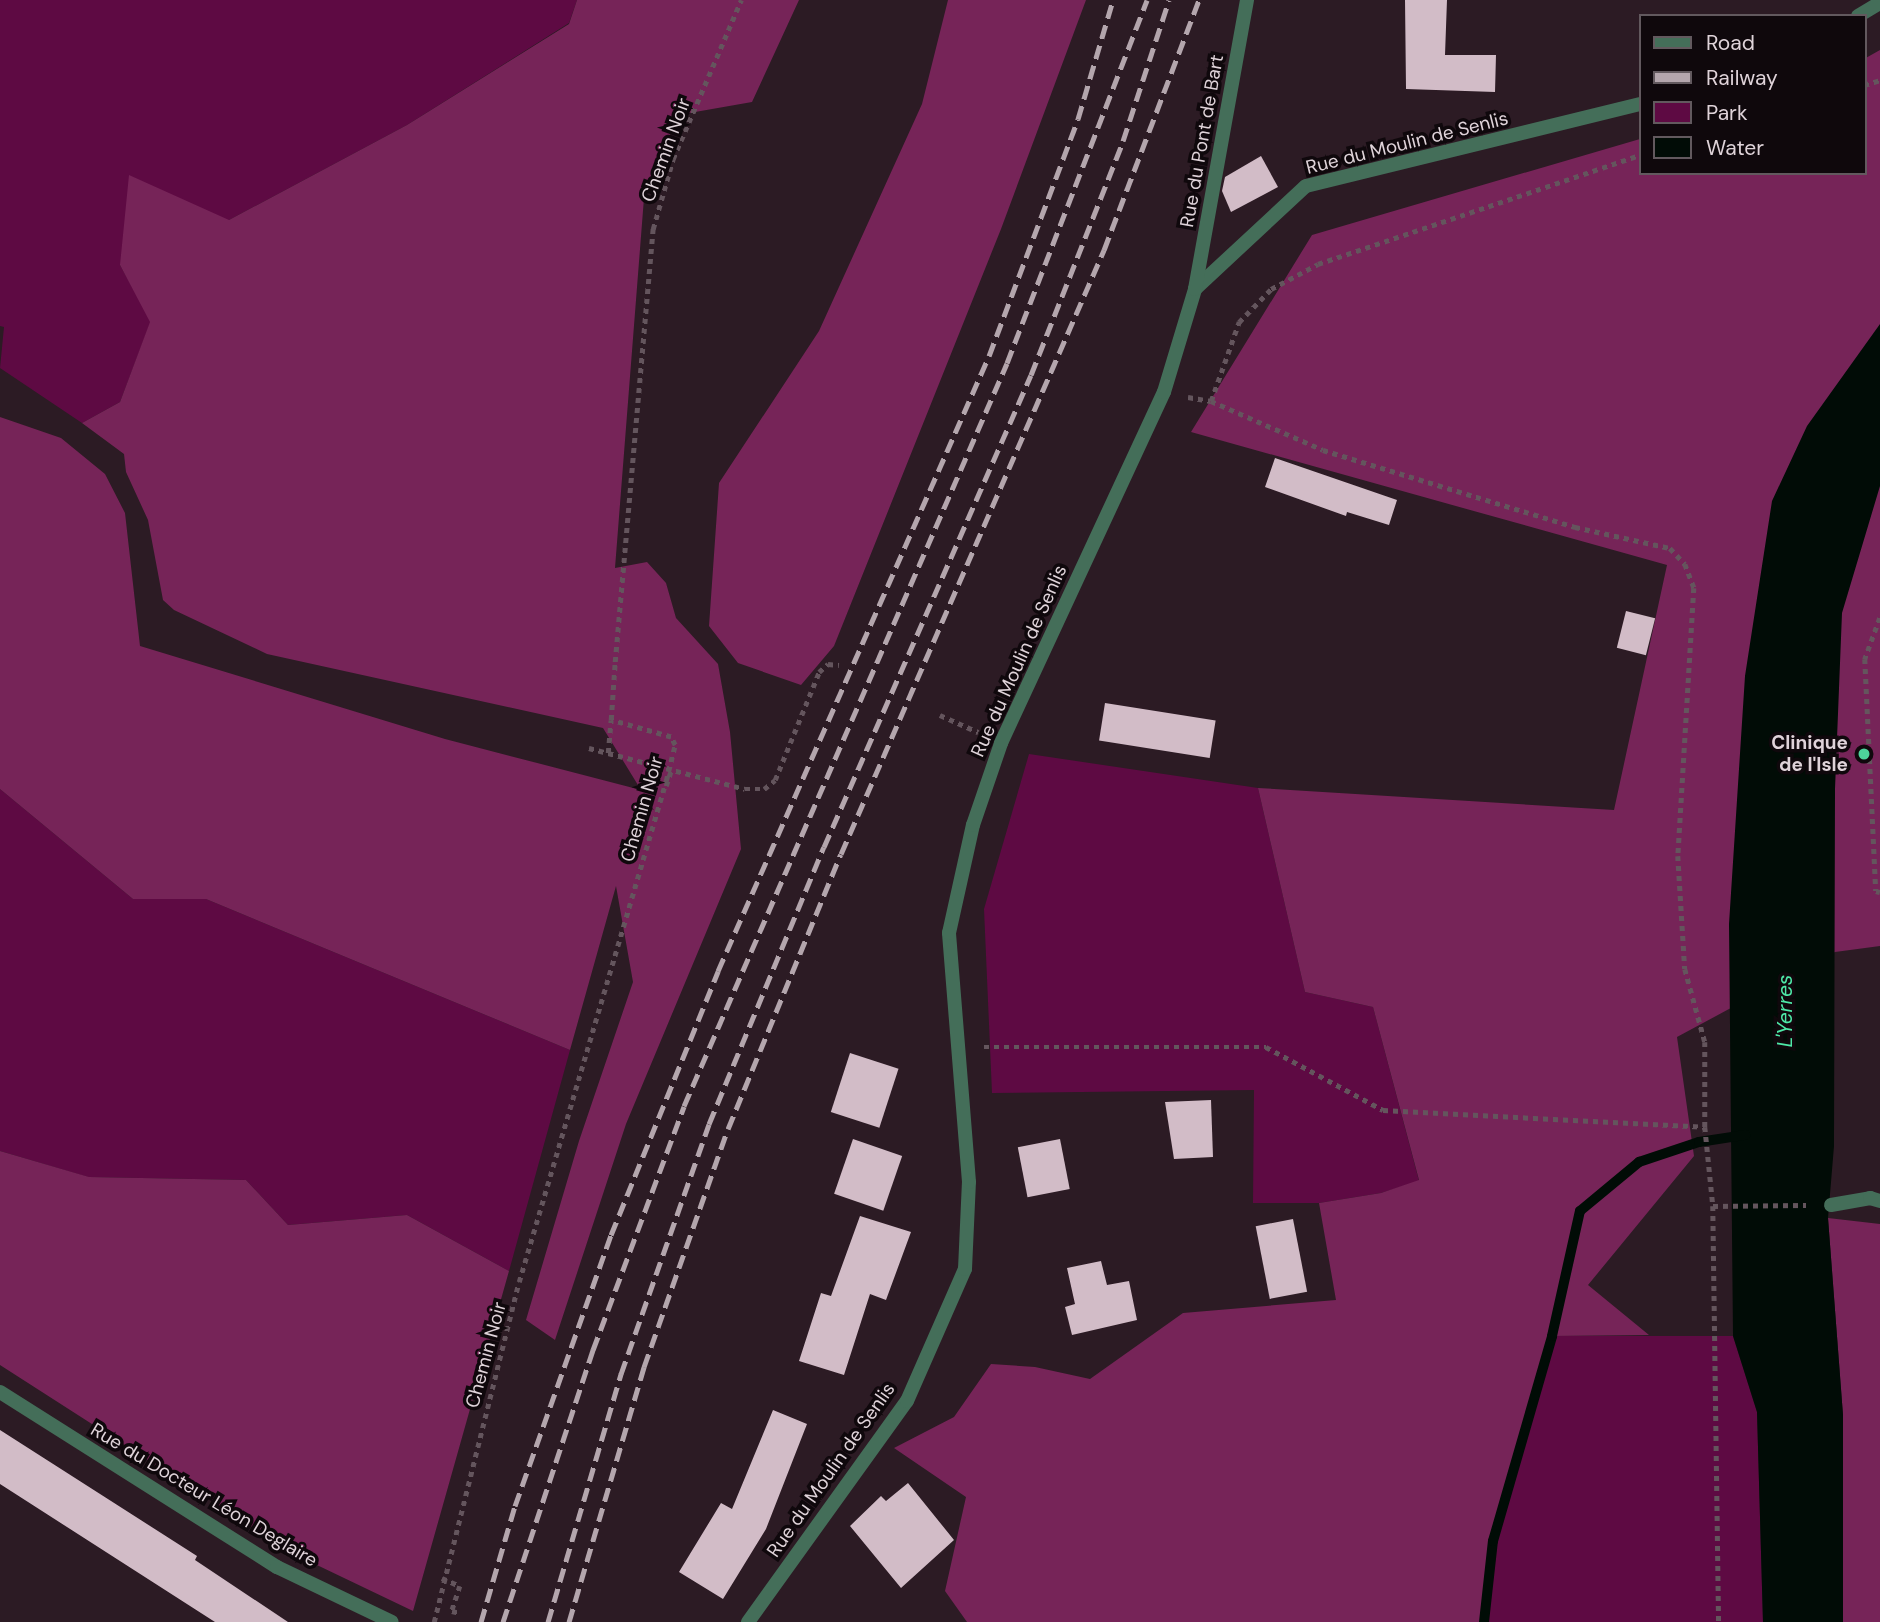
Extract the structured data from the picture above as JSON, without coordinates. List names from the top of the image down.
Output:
{
  "streets": {
    "street": ["Rue du Pont de Bart", "Rue du Moulin de Senlis", "Rue du Docteur Léon Deglaire"],
    "path": ["Chemin Noir"]
  },
  "crossings": [
    ["Rue du Pont de Bart", "Rue du Moulin de Senlis"]
  ],
  "water": ["L'Yerres"],
  "places": ["Clinique de l'Isle"],
  "legend": [
    "Road",
    "Railway",
    "Park",
    "Water"
  ]
}
